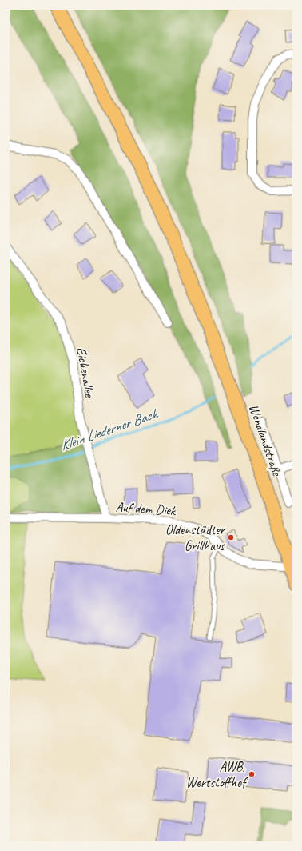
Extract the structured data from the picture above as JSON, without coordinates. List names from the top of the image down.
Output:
{
  "streets": {
    "main road": ["Wendlandstraße"],
    "street": ["Eichenallee", "Auf dem Diek"]
  },
  "crossings": [
    ["Eichenallee", "Auf dem Diek"],
    ["Wendlandstraße", "Auf dem Diek"]
  ],
  "water": ["Klein Liederner Bach"],
  "places": ["Oldenstädter Grillhaus", "AWB, Wertstoffhof"]
}
